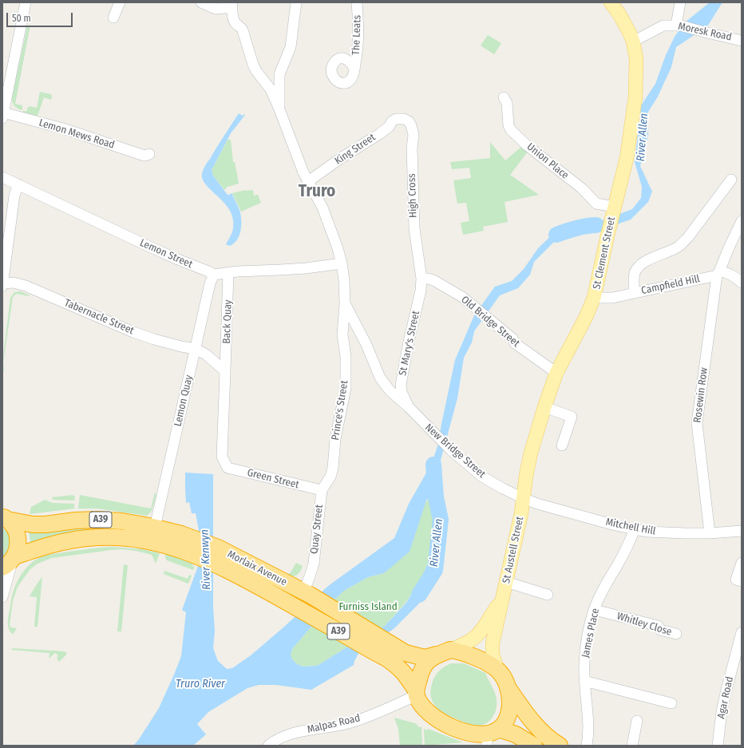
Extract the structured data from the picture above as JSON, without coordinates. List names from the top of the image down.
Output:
{
  "streets": {
    "highway": ["A39", "Morlaix Avenue"],
    "main road": ["St Clement Street", "St Austell Street"],
    "street": [
      "Moresk Road",
      "The Leats",
      "Lemon Mews Road",
      "King Street",
      "Union Place",
      "High Cross",
      "Lemon Street",
      "Campfield Hill",
      "Tabernacle Street",
      "Back Quay",
      "Old Bridge Street",
      "St Mary's Street",
      "Rosewin Row",
      "Lemon Quay",
      "Prince's Street",
      "New Bridge Street",
      "Green Street",
      "Mitchell Hill",
      "Quay Street",
      "Whitley Close",
      "James Place",
      "Agar Road",
      "Malpas Road"
    ]
  },
  "crossings": [
    ["Moresk Road", "St Clement Street"],
    ["King Street", "High Cross"],
    ["King Street", "Prince's Street"],
    ["Union Place", "St Clement Street"],
    ["High Cross", "Old Bridge Street"],
    ["High Cross", "St Mary's Street"],
    ["St Clement Street", "Campfield Hill"],
    ["St Clement Street", "Old Bridge Street"],
    ["St Clement Street", "New Bridge Street"],
    ["St Clement Street", "Mitchell Hill"],
    ["St Clement Street", "St Austell Street"],
    ["Lemon Street", "Lemon Quay"],
    ["Campfield Hill", "Rosewin Row"],
    ["Tabernacle Street", "Lemon Quay"],
    ["Back Quay", "Green Street"],
    ["Old Bridge Street", "St Mary's Street"],
    ["St Mary's Street", "New Bridge Street"],
    ["Rosewin Row", "Mitchell Hill"],
    ["Lemon Quay", "Morlaix Avenue"],
    ["Prince's Street", "Quay Street"],
    ["New Bridge Street", "Mitchell Hill"],
    ["New Bridge Street", "St Austell Street"],
    ["Green Street", "Quay Street"],
    ["A39", "Morlaix Avenue"],
    ["Mitchell Hill", "St Austell Street"],
    ["Mitchell Hill", "James Place"],
    ["Quay Street", "Morlaix Avenue"],
    ["St Austell Street", "Morlaix Avenue"],
    ["St Austell Street", "Malpas Road"],
    ["Morlaix Avenue", "Malpas Road"],
    ["Whitley Close", "James Place"]
  ],
  "districts": ["Truro"],
  "water": ["River Allen", "River Kenwyn", "Truro River"],
  "parks": ["Furniss Island"],
  "scale_bar": "50 m"
}
